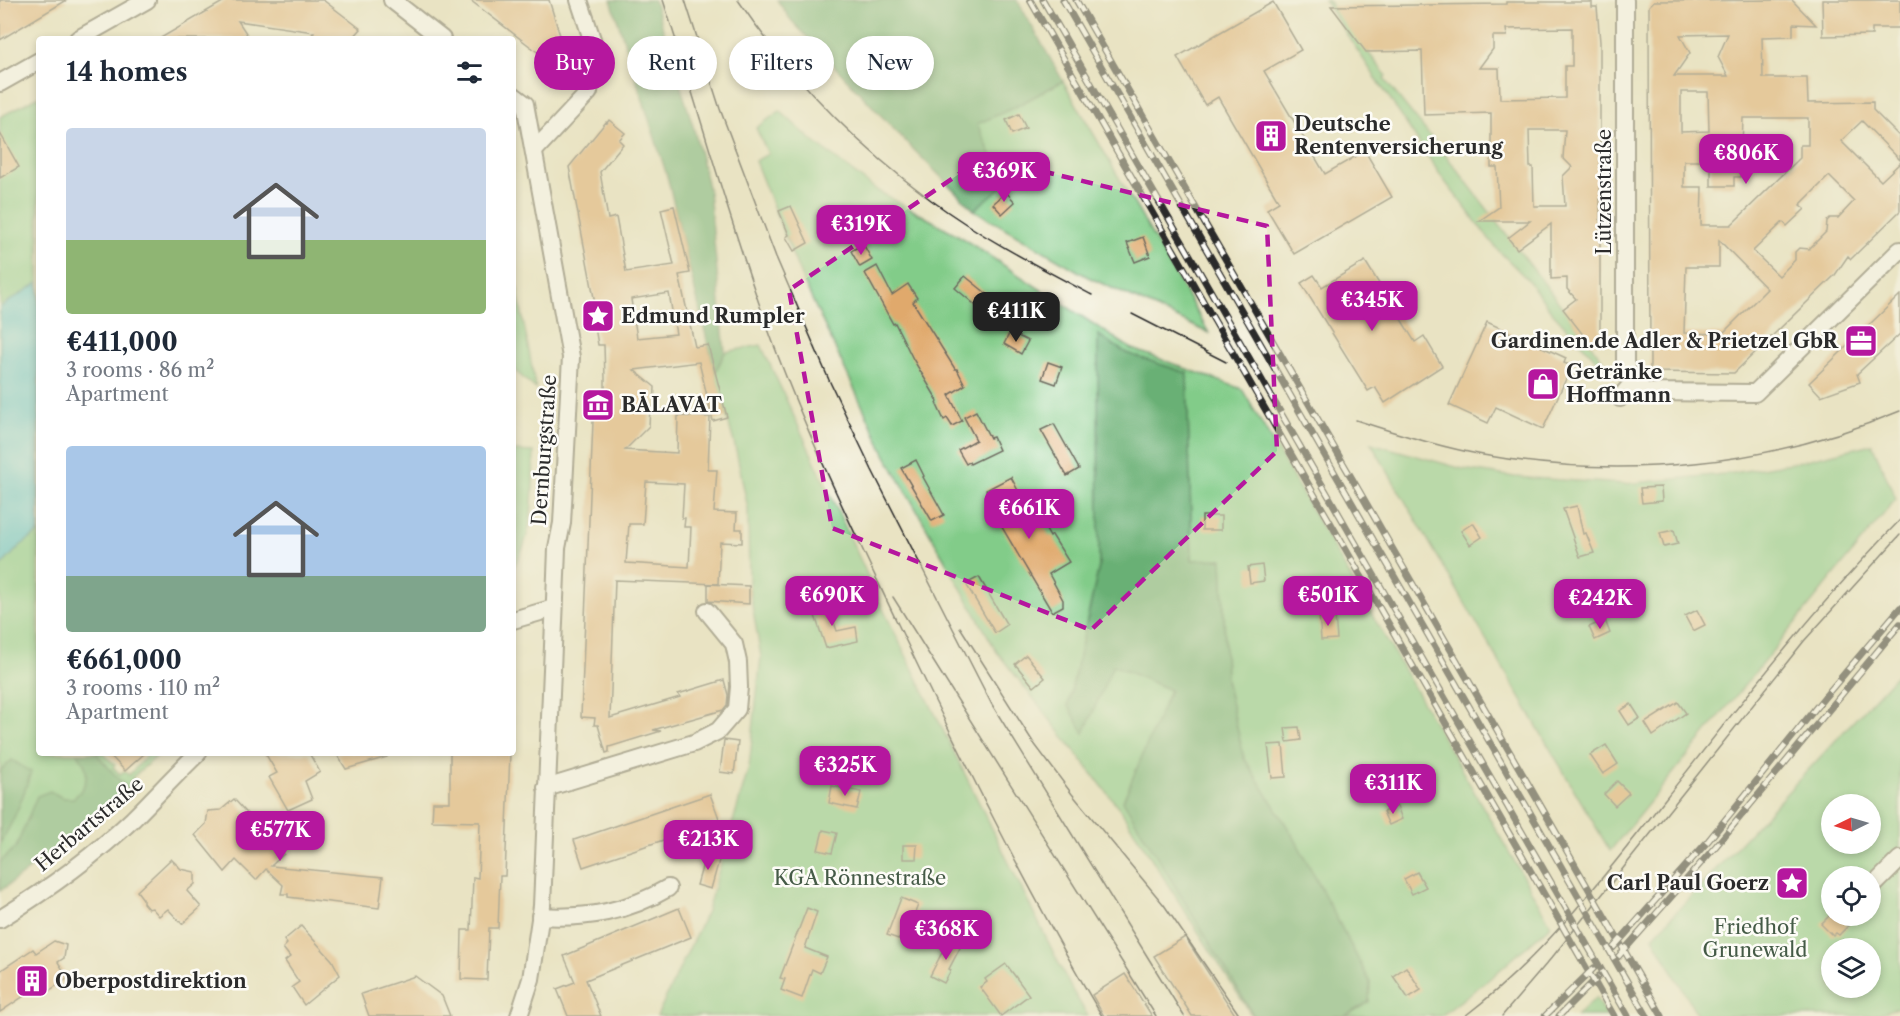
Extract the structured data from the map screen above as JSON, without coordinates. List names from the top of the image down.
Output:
{
  "streets": {
    "street": ["Lützenstraße", "Dernburgstraße", "Herbartstraße"]
  },
  "parks": ["KGA Rönnestraße", "Friedhof Grunewald"],
  "places": {
    "building": ["Deutsche Rentenversicherung", "Oberpostdirektion"],
    "place": ["Edmund Rumpler", "Carl Paul Goerz"],
    "office": ["Gardinen.de Adler & Prietzel GbR"],
    "shop": ["Getränke Hoffmann"],
    "museum": ["BĀLAVAT"]
  },
  "north": "left",
  "page": {
    "chip": [
      "Buy",
      "Rent",
      "Filters",
      "New"
    ],
    "heading": "14 homes",
    "list": [
      {
        "name": "€411,000",
        "note": "3 rooms · 86 m² · Apartment"
      },
      {
        "name": "€661,000",
        "note": "3 rooms · 110 m² · Apartment"
      }
    ],
    "price": [
      "€806K",
      "€369K",
      "€319K",
      "€345K",
      "€411K",
      "€661K",
      "€690K",
      "€501K",
      "€242K",
      "€325K",
      "€311K",
      "€577K",
      "€213K",
      "€368K"
    ]
  }
}
